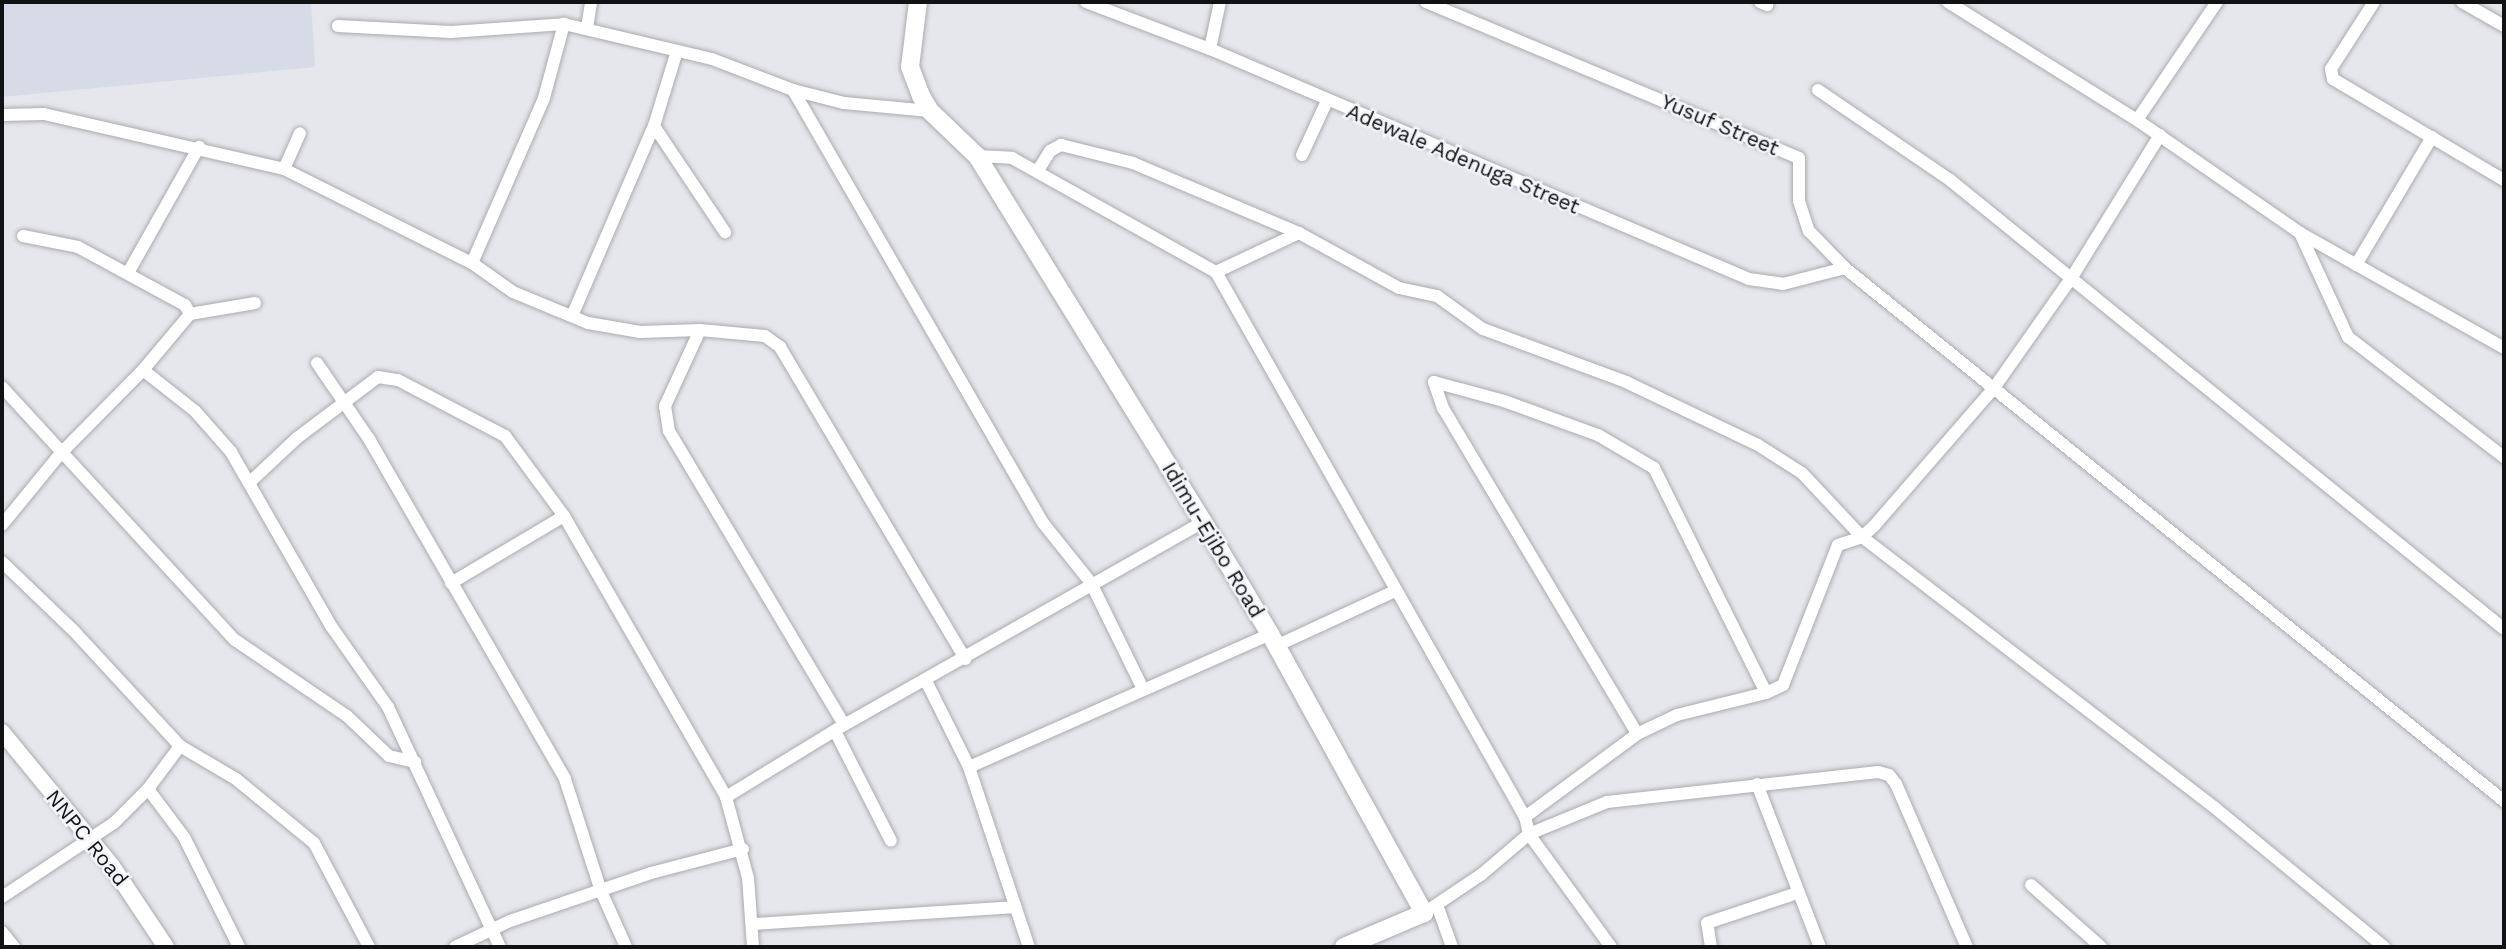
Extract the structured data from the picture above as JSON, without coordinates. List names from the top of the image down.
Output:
{
  "streets": {
    "main road": ["Idimu-Ejibo Road"],
    "street": ["Yusuf Street", "Adewale Adenuga Street", "NNPC Road"]
  },
  "crossings": [
    ["Yusuf Street", "Adewale Adenuga Street"]
  ]
}
